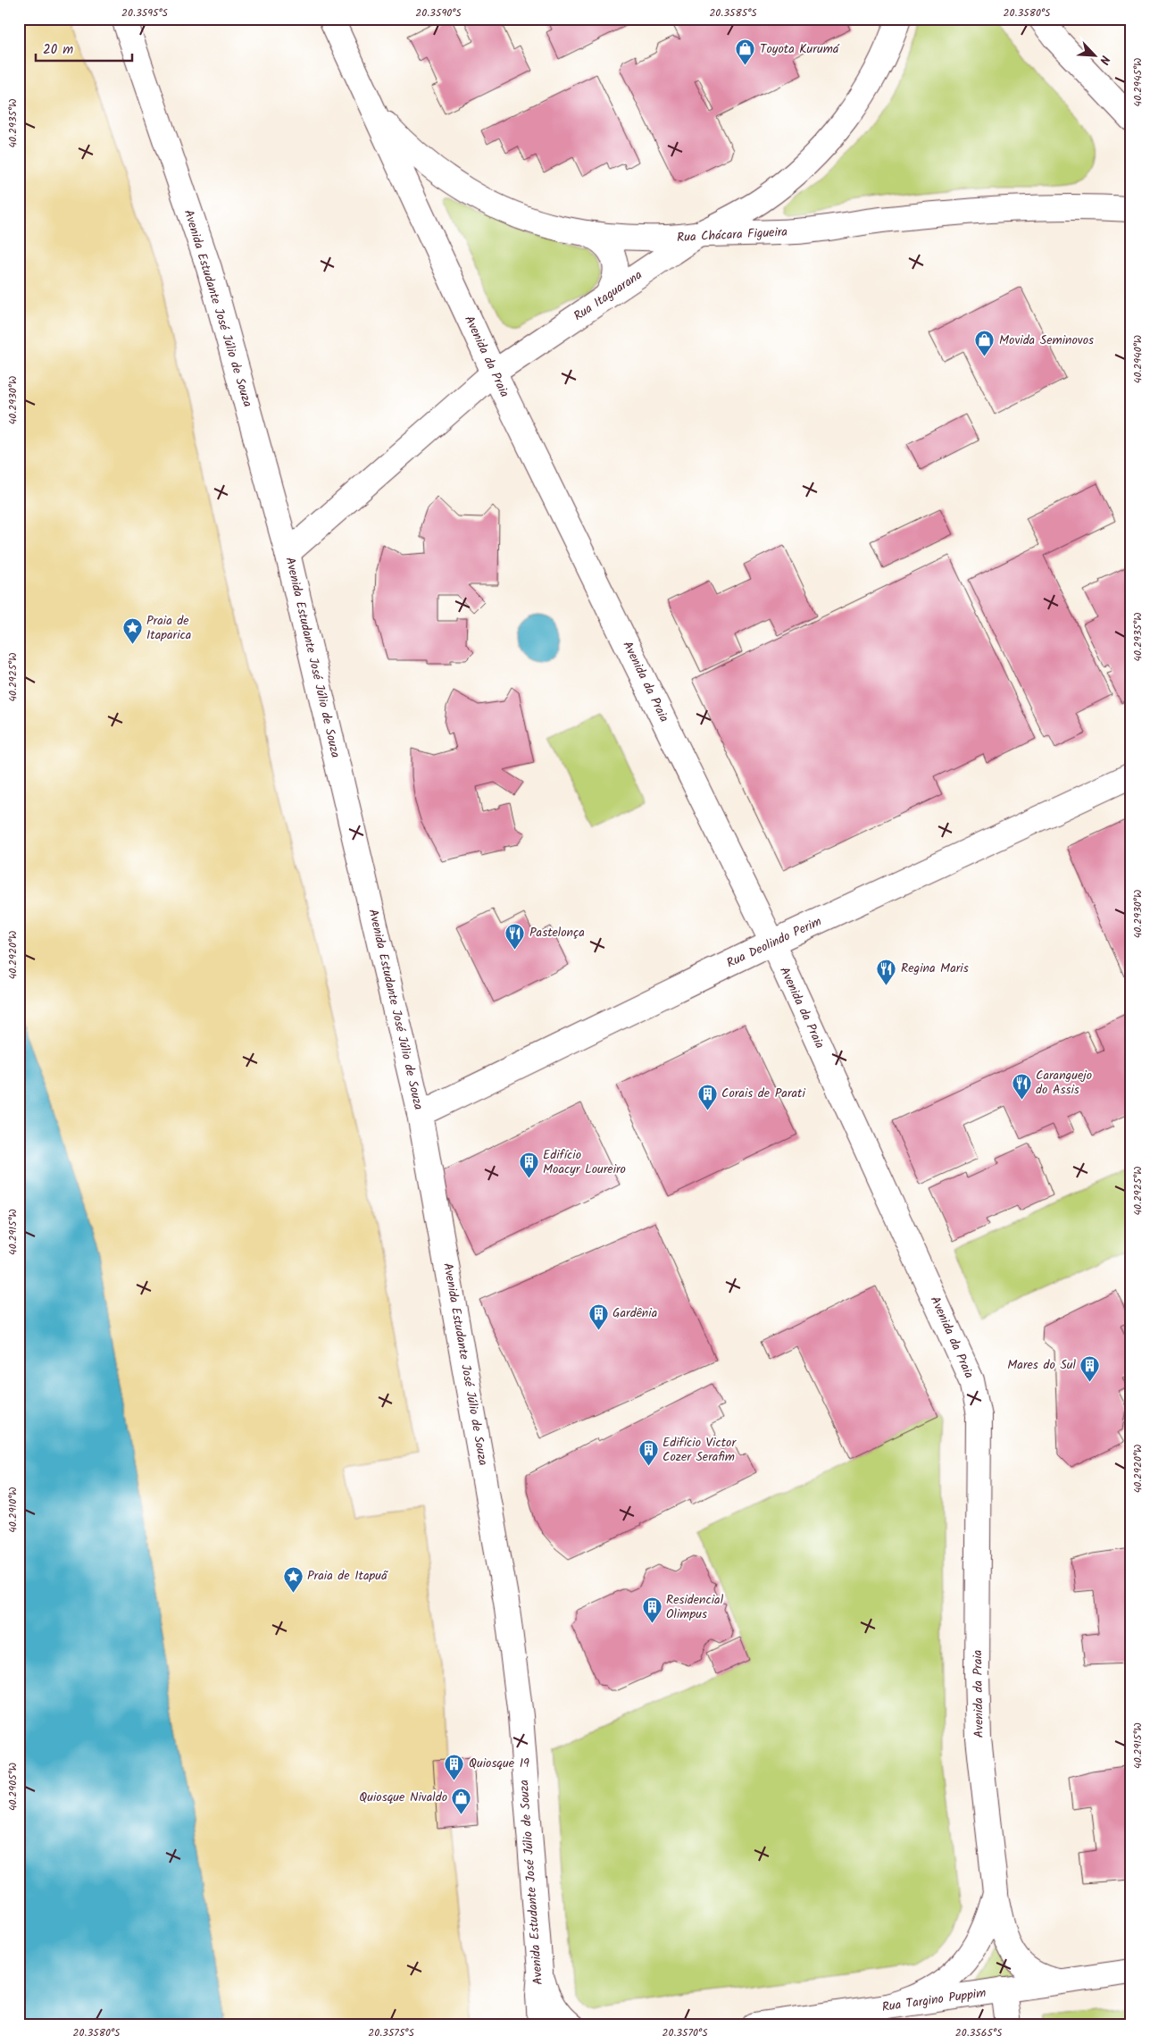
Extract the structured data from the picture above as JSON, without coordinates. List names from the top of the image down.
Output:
{
  "streets": {
    "street": [
      "Rua Chácara Figueira",
      "Rua Itaguarana",
      "Avenida Estudante José Júlio de Souza",
      "Avenida da Praia",
      "Rua Deolindo Perim",
      "Rua Targino Puppim"
    ]
  },
  "crossings": [
    ["Rua Chácara Figueira", "Rua Itaguarana"],
    ["Rua Chácara Figueira", "Avenida da Praia"],
    ["Rua Itaguarana", "Avenida Estudante José Júlio de Souza"],
    ["Rua Itaguarana", "Avenida da Praia"],
    ["Avenida Estudante José Júlio de Souza", "Rua Deolindo Perim"],
    ["Avenida da Praia", "Rua Deolindo Perim"],
    ["Avenida da Praia", "Rua Targino Puppim"]
  ],
  "places": {
    "shop": ["Toyota Kurumá", "Movida Seminovos", "Quiosque Nivaldo"],
    "place": ["Praia de Itaparica", "Praia de Itapuã"],
    "restaurant": ["Pastelonça", "Regina Maris", "Caranguejo do Assis"],
    "building": [
      "Corais de Parati",
      "Edifício Moacyr Loureiro",
      "Gardênia",
      "Mares do Sul",
      "Edifício Victor Cozer Serafim",
      "Residencial Olimpus",
      "Quiosque 19"
    ]
  },
  "scale_bar": "20 m",
  "north": "bottom right",
  "coordinates": [
    "20.3595°S",
    "20.3590°S",
    "20.3585°S",
    "20.3580°S",
    "40.2945°W",
    "40.2935°W",
    "40.2940°W",
    "40.2930°W",
    "40.2925°W",
    "40.2920°W",
    "40.2915°W",
    "40.2910°W",
    "40.2905°W",
    "20.3575°S",
    "20.3570°S",
    "20.3565°S"
  ]
}
